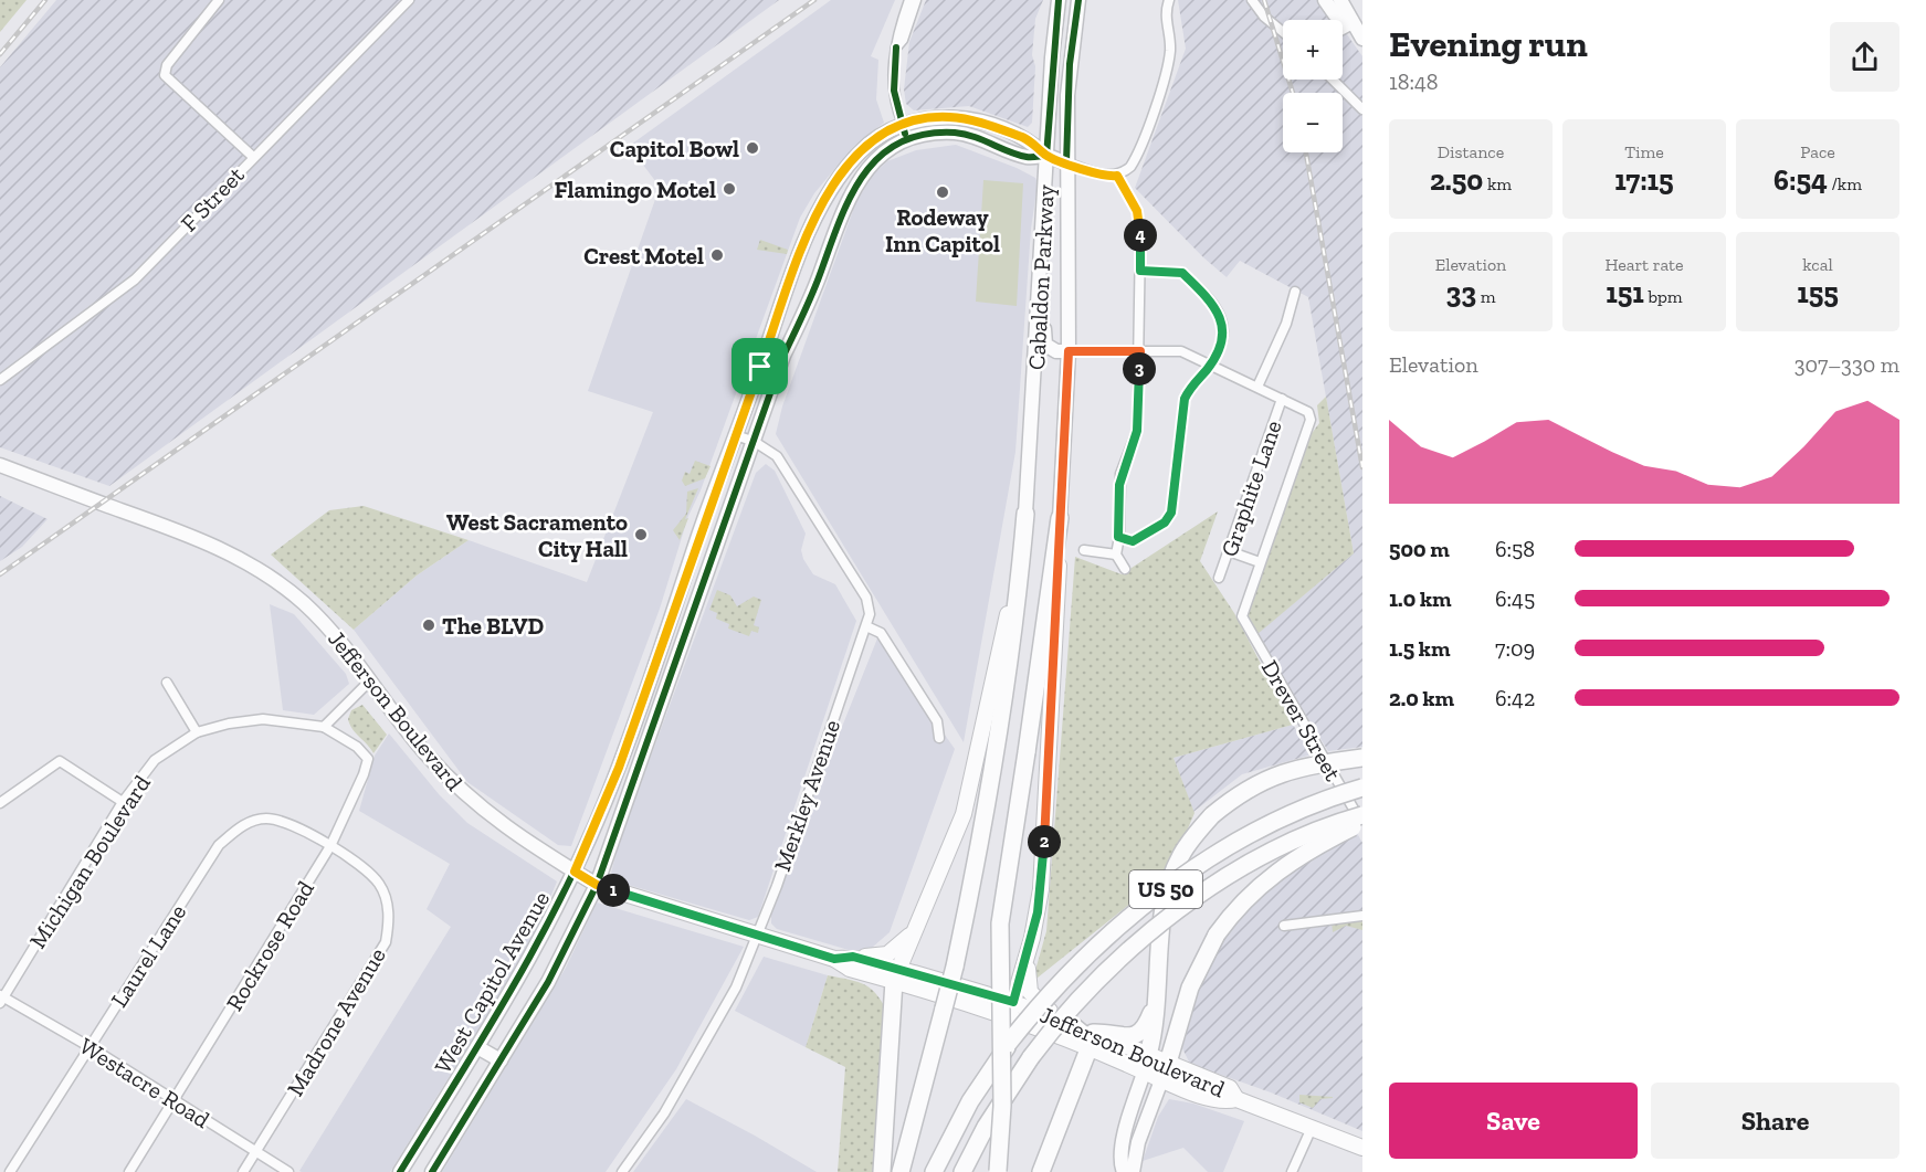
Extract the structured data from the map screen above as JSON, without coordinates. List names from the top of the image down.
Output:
{
  "streets": {
    "highway": ["US 50"],
    "main road": ["Cabaldon Parkway", "Jefferson Boulevard", "West Capitol Avenue"],
    "street": [
      "F Street",
      "Graphite Lane",
      "Drever Street",
      "Merkley Avenue",
      "Michigan Boulevard",
      "Rockrose Road",
      "Laurel Lane",
      "Madrone Avenue",
      "Westacre Road"
    ]
  },
  "crossings": [
    ["Jefferson Boulevard", "Merkley Avenue"],
    ["Jefferson Boulevard", "West Capitol Avenue"],
    ["Merkley Avenue", "West Capitol Avenue"],
    ["Michigan Boulevard", "Rockrose Road"],
    ["Michigan Boulevard", "Westacre Road"],
    ["Rockrose Road", "Laurel Lane"],
    ["Rockrose Road", "Madrone Avenue"],
    ["Rockrose Road", "Westacre Road"],
    ["Laurel Lane", "Madrone Avenue"],
    ["Laurel Lane", "Westacre Road"],
    ["Madrone Avenue", "Westacre Road"]
  ],
  "places": [
    "Capitol Bowl",
    "Flamingo Motel",
    "Rodeway Inn Capitol",
    "Crest Motel",
    "West Sacramento City Hall",
    "The BLVD"
  ],
  "page": {
    "heading": ["Evening run", "18:48"],
    "map_buttons": ["+", "−"],
    "stats": [
      ["Distance", "2.50 km"],
      ["Time", "17:15"],
      ["Pace", "6:54 /km"],
      ["Elevation", "33 m"],
      ["Heart rate", "151 bpm"],
      ["kcal", "155"]
    ],
    "pins": [
      "4",
      "3",
      "2",
      "1"
    ],
    "chart": ["Elevation", "307–330 m"],
    "list": [
      {
        "name": "500 m",
        "note": "6:58"
      },
      {
        "name": "1.0 km",
        "note": "6:45"
      },
      {
        "name": "1.5 km",
        "note": "7:09"
      },
      {
        "name": "2.0 km",
        "note": "6:42"
      }
    ],
    "buttons": ["Save", "Share"]
  }
}
